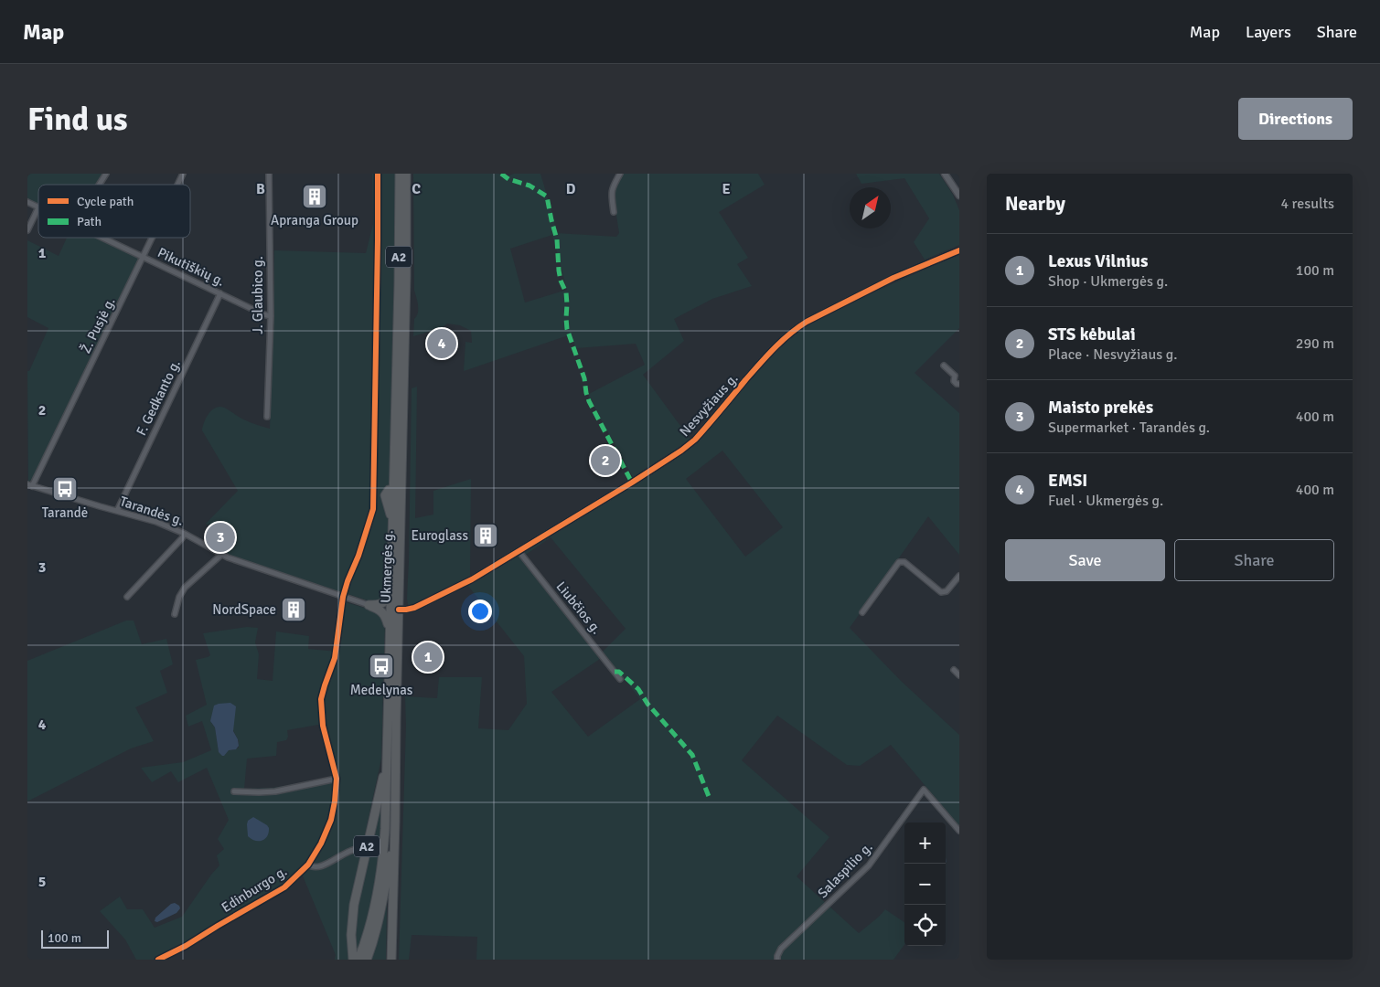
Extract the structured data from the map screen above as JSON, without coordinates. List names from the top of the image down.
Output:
{
  "streets": {
    "highway": ["A2", "Ukmergės g."],
    "street": [
      "Pikutiškių g.",
      "J. Glaubico g.",
      "Ž. Pusjė g.",
      "F. Gedkanto g.",
      "Nesvyžiaus g.",
      "Tarandės g.",
      "Liubčios g.",
      "Salaspilio g.",
      "Edinburgo g."
    ]
  },
  "crossings": [
    ["A2", "Ukmergės g."],
    ["Pikutiškių g.", "J. Glaubico g."],
    ["Pikutiškių g.", "Ž. Pusjė g."],
    ["Pikutiškių g.", "F. Gedkanto g."],
    ["Ž. Pusjė g.", "Tarandės g."],
    ["F. Gedkanto g.", "Tarandės g."],
    ["Nesvyžiaus g.", "Ukmergės g."],
    ["Nesvyžiaus g.", "Liubčios g."],
    ["Tarandės g.", "Edinburgo g."]
  ],
  "places": {
    "building": ["Apranga Group", "Euroglass", "NordSpace"],
    "bus stop": ["Tarandė", "Medelynas"]
  },
  "legend": ["Cycle path", "Path"],
  "scale_bar": "100 m",
  "north": "top right",
  "page": {
    "header": "Map",
    "nav": ["Map", "Layers", "Share"],
    "buttons": [
      "Directions",
      ["Save", "Share"]
    ],
    "title": "Find us",
    "heading": ["Nearby", "4 results"],
    "list": [
      {
        "mark": "1",
        "name": "Lexus Vilnius",
        "note": "Shop · Ukmergės g.",
        "value": "100 m"
      },
      {
        "mark": "2",
        "name": "STS kėbulai",
        "note": "Place · Nesvyžiaus g.",
        "value": "290 m"
      },
      {
        "mark": "3",
        "name": "Maisto prekės",
        "note": "Supermarket · Tarandės g.",
        "value": "400 m"
      },
      {
        "mark": "4",
        "name": "EMSI",
        "note": "Fuel · Ukmergės g.",
        "value": "400 m"
      }
    ],
    "pins": [
      "4",
      "2",
      "3",
      "1"
    ],
    "map_buttons": ["+", "−"],
    "scale": "100 m"
  },
  "grid": {
    "columns": [
      "B",
      "C",
      "D",
      "E"
    ],
    "rows": [
      "1",
      "2",
      "3",
      "4",
      "5"
    ]
  }
}
